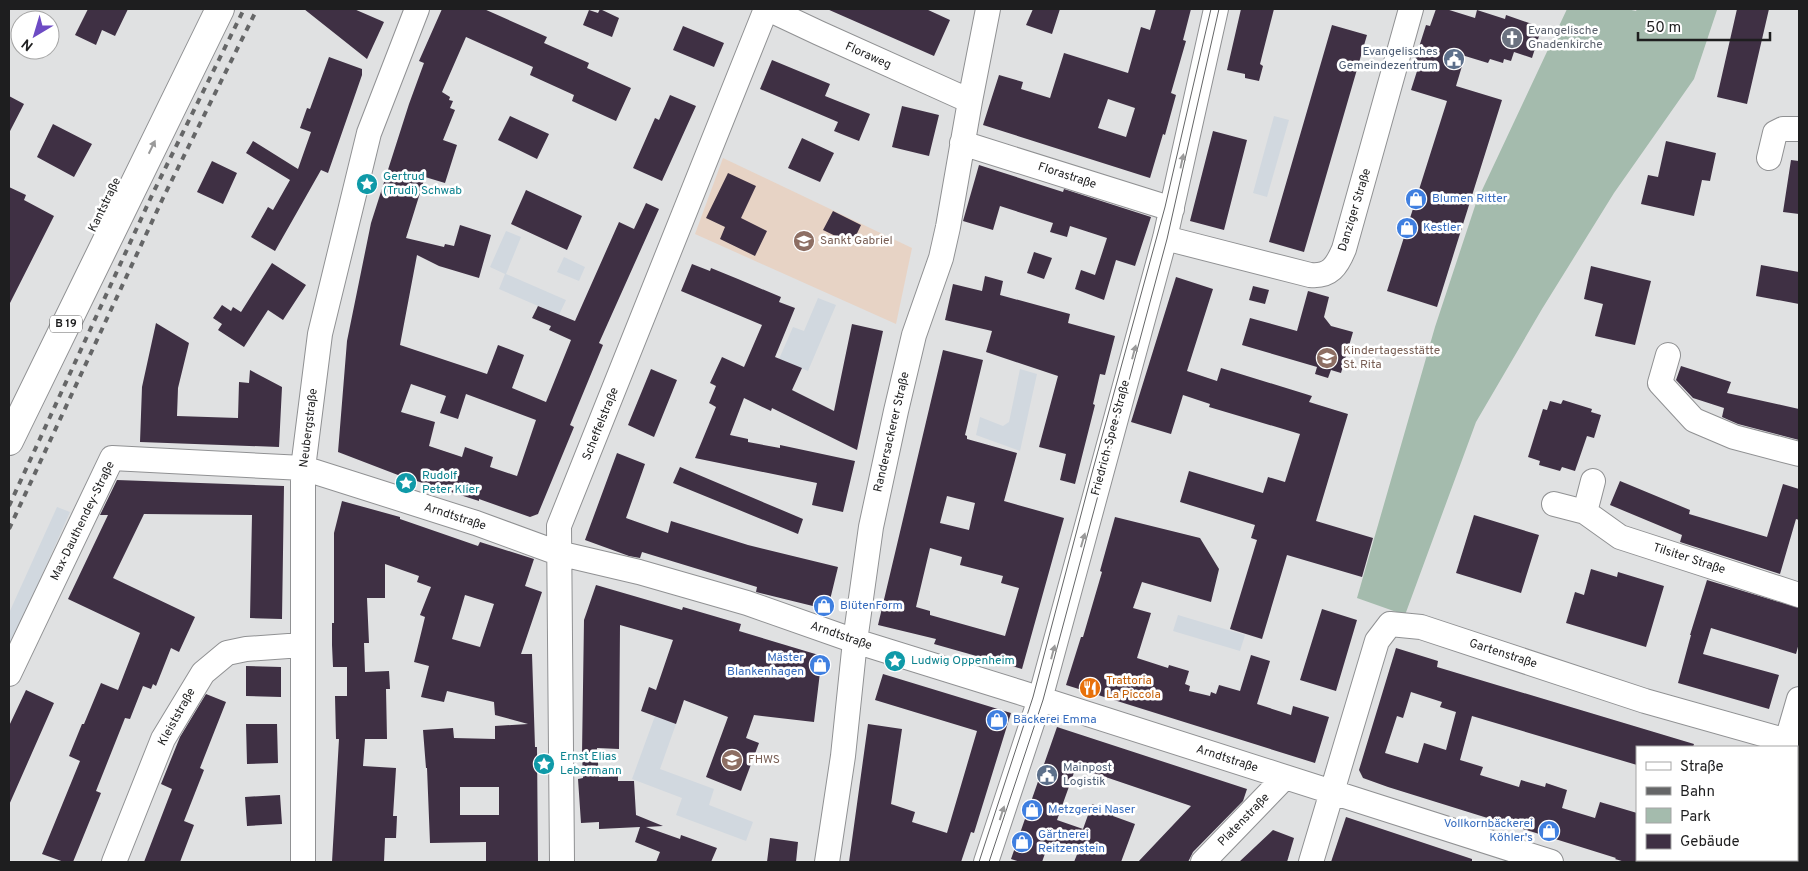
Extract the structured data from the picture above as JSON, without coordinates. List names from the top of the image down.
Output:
{
  "streets": {
    "main road": ["Kantstraße", "B 19"],
    "street": [
      "Floraweg",
      "Florastraße",
      "Danziger Straße",
      "Scheffelstraße",
      "Neubergstraße",
      "Randersackerer Straße",
      "Friedrich-Spee-Straße",
      "Arndtstraße",
      "Max-Dauthendey-Straße",
      "Tilsiter Straße",
      "Gartenstraße",
      "Kleiststraße",
      "Platenstraße"
    ]
  },
  "crossings": [
    ["Floraweg", "Scheffelstraße"],
    ["Floraweg", "Randersackerer Straße"],
    ["Florastraße", "Randersackerer Straße"],
    ["Florastraße", "Friedrich-Spee-Straße"],
    ["Danziger Straße", "Friedrich-Spee-Straße"],
    ["Scheffelstraße", "Arndtstraße"],
    ["Neubergstraße", "Arndtstraße"],
    ["Neubergstraße", "Max-Dauthendey-Straße"],
    ["Neubergstraße", "Kleiststraße"],
    ["Randersackerer Straße", "Arndtstraße"],
    ["Friedrich-Spee-Straße", "Arndtstraße"],
    ["Arndtstraße", "Max-Dauthendey-Straße"],
    ["Arndtstraße", "Gartenstraße"],
    ["Arndtstraße", "Platenstraße"]
  ],
  "one_way": ["Friedrich-Spee-Straße"],
  "places": {
    "church": ["Evangelische Gnadenkirche"],
    "public building": ["Evangelisches Gemeindezentrum", "Mainpost Logistik"],
    "place": [
      "Gertrud (Trudi) Schwab",
      "Rudolf Peter Klier",
      "Ludwig Oppenheim",
      "Ernst Elias Lebermann"
    ],
    "shop": [
      "Blumen Ritter",
      "Kestler",
      "BlütenForm",
      "Mäster Blankenhagen",
      "Bäckerei Emma",
      "Metzgerei Naser",
      "Vollkornbäckerei Köhler's",
      "Gärtnerei Reitzenstein"
    ],
    "school or university": ["Sankt Gabriel", "Kindertagesstätte St. Rita", "FHWS"],
    "restaurant": ["Trattoria La Piccola"]
  },
  "legend": [
    "Straße",
    "Bahn",
    "Park",
    "Gebäude"
  ],
  "scale_bar": "50 m",
  "north": "bottom left"
}
